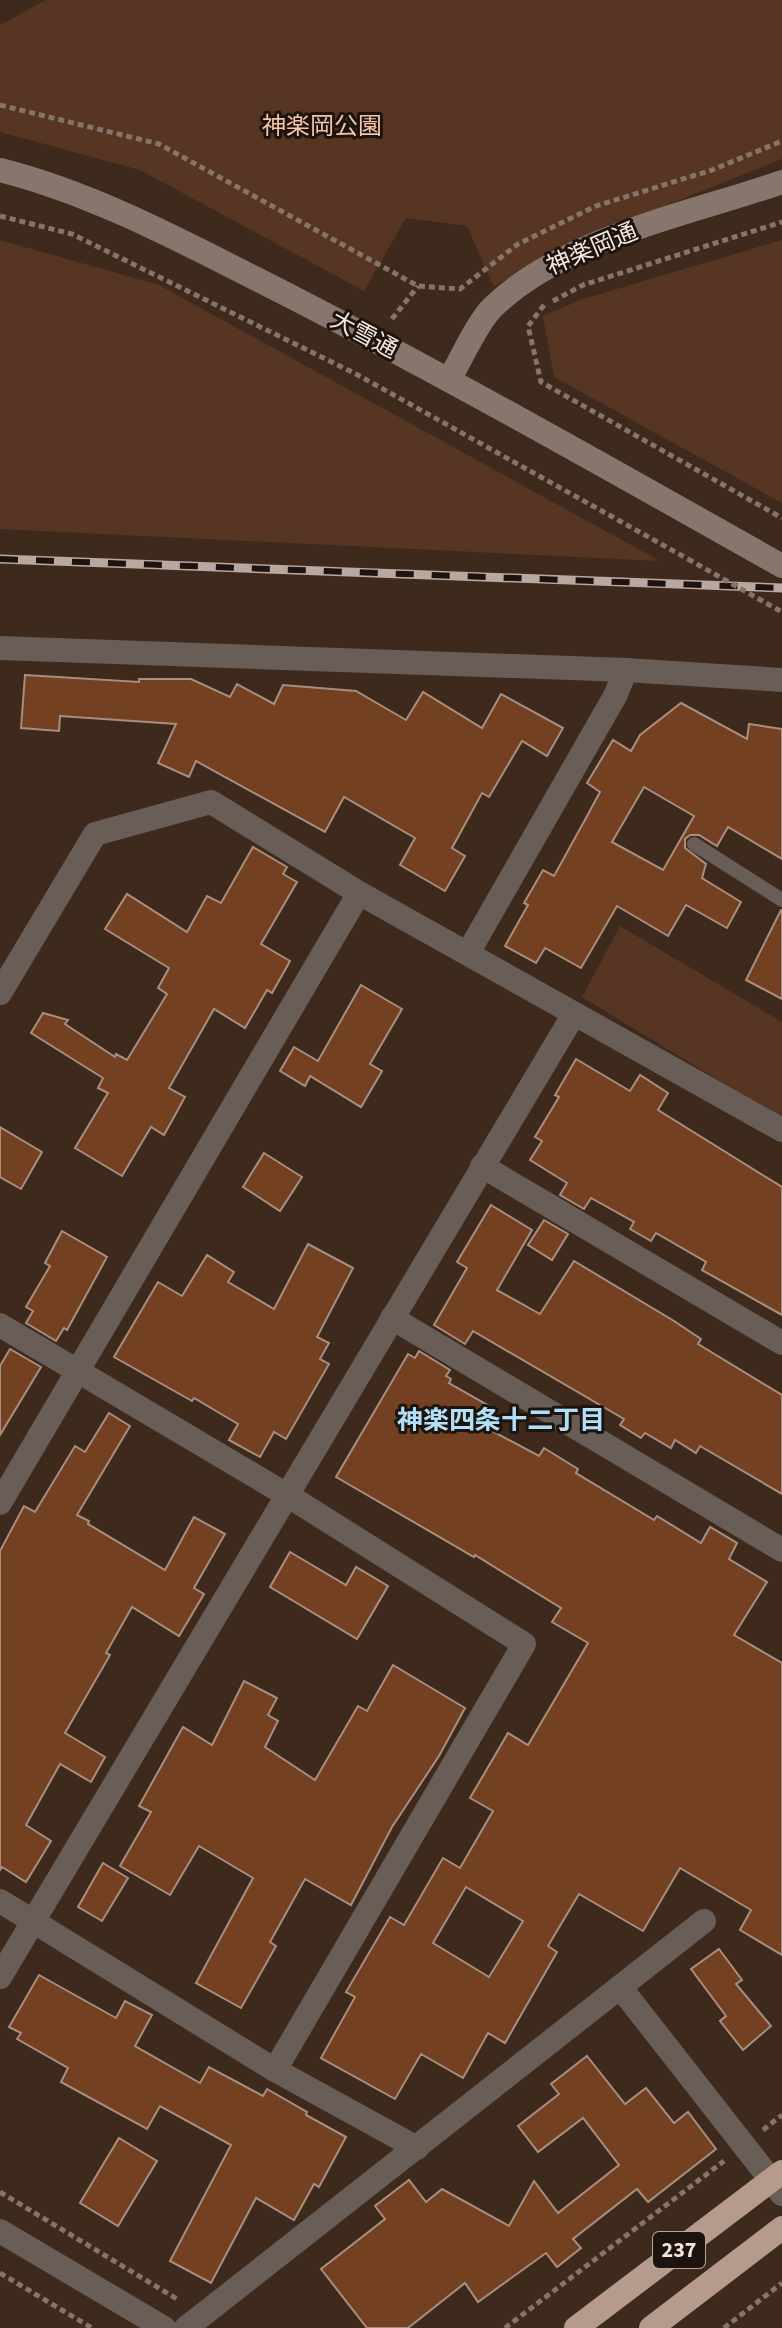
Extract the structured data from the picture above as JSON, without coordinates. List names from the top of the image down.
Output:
{
  "streets": {
    "highway": ["237"],
    "main road": ["神楽岡通", "大雪通"]
  },
  "crossings": [
    ["神楽岡通", "大雪通"]
  ],
  "districts": ["神楽四条十二丁目"],
  "parks": ["神楽岡公園"]
}
